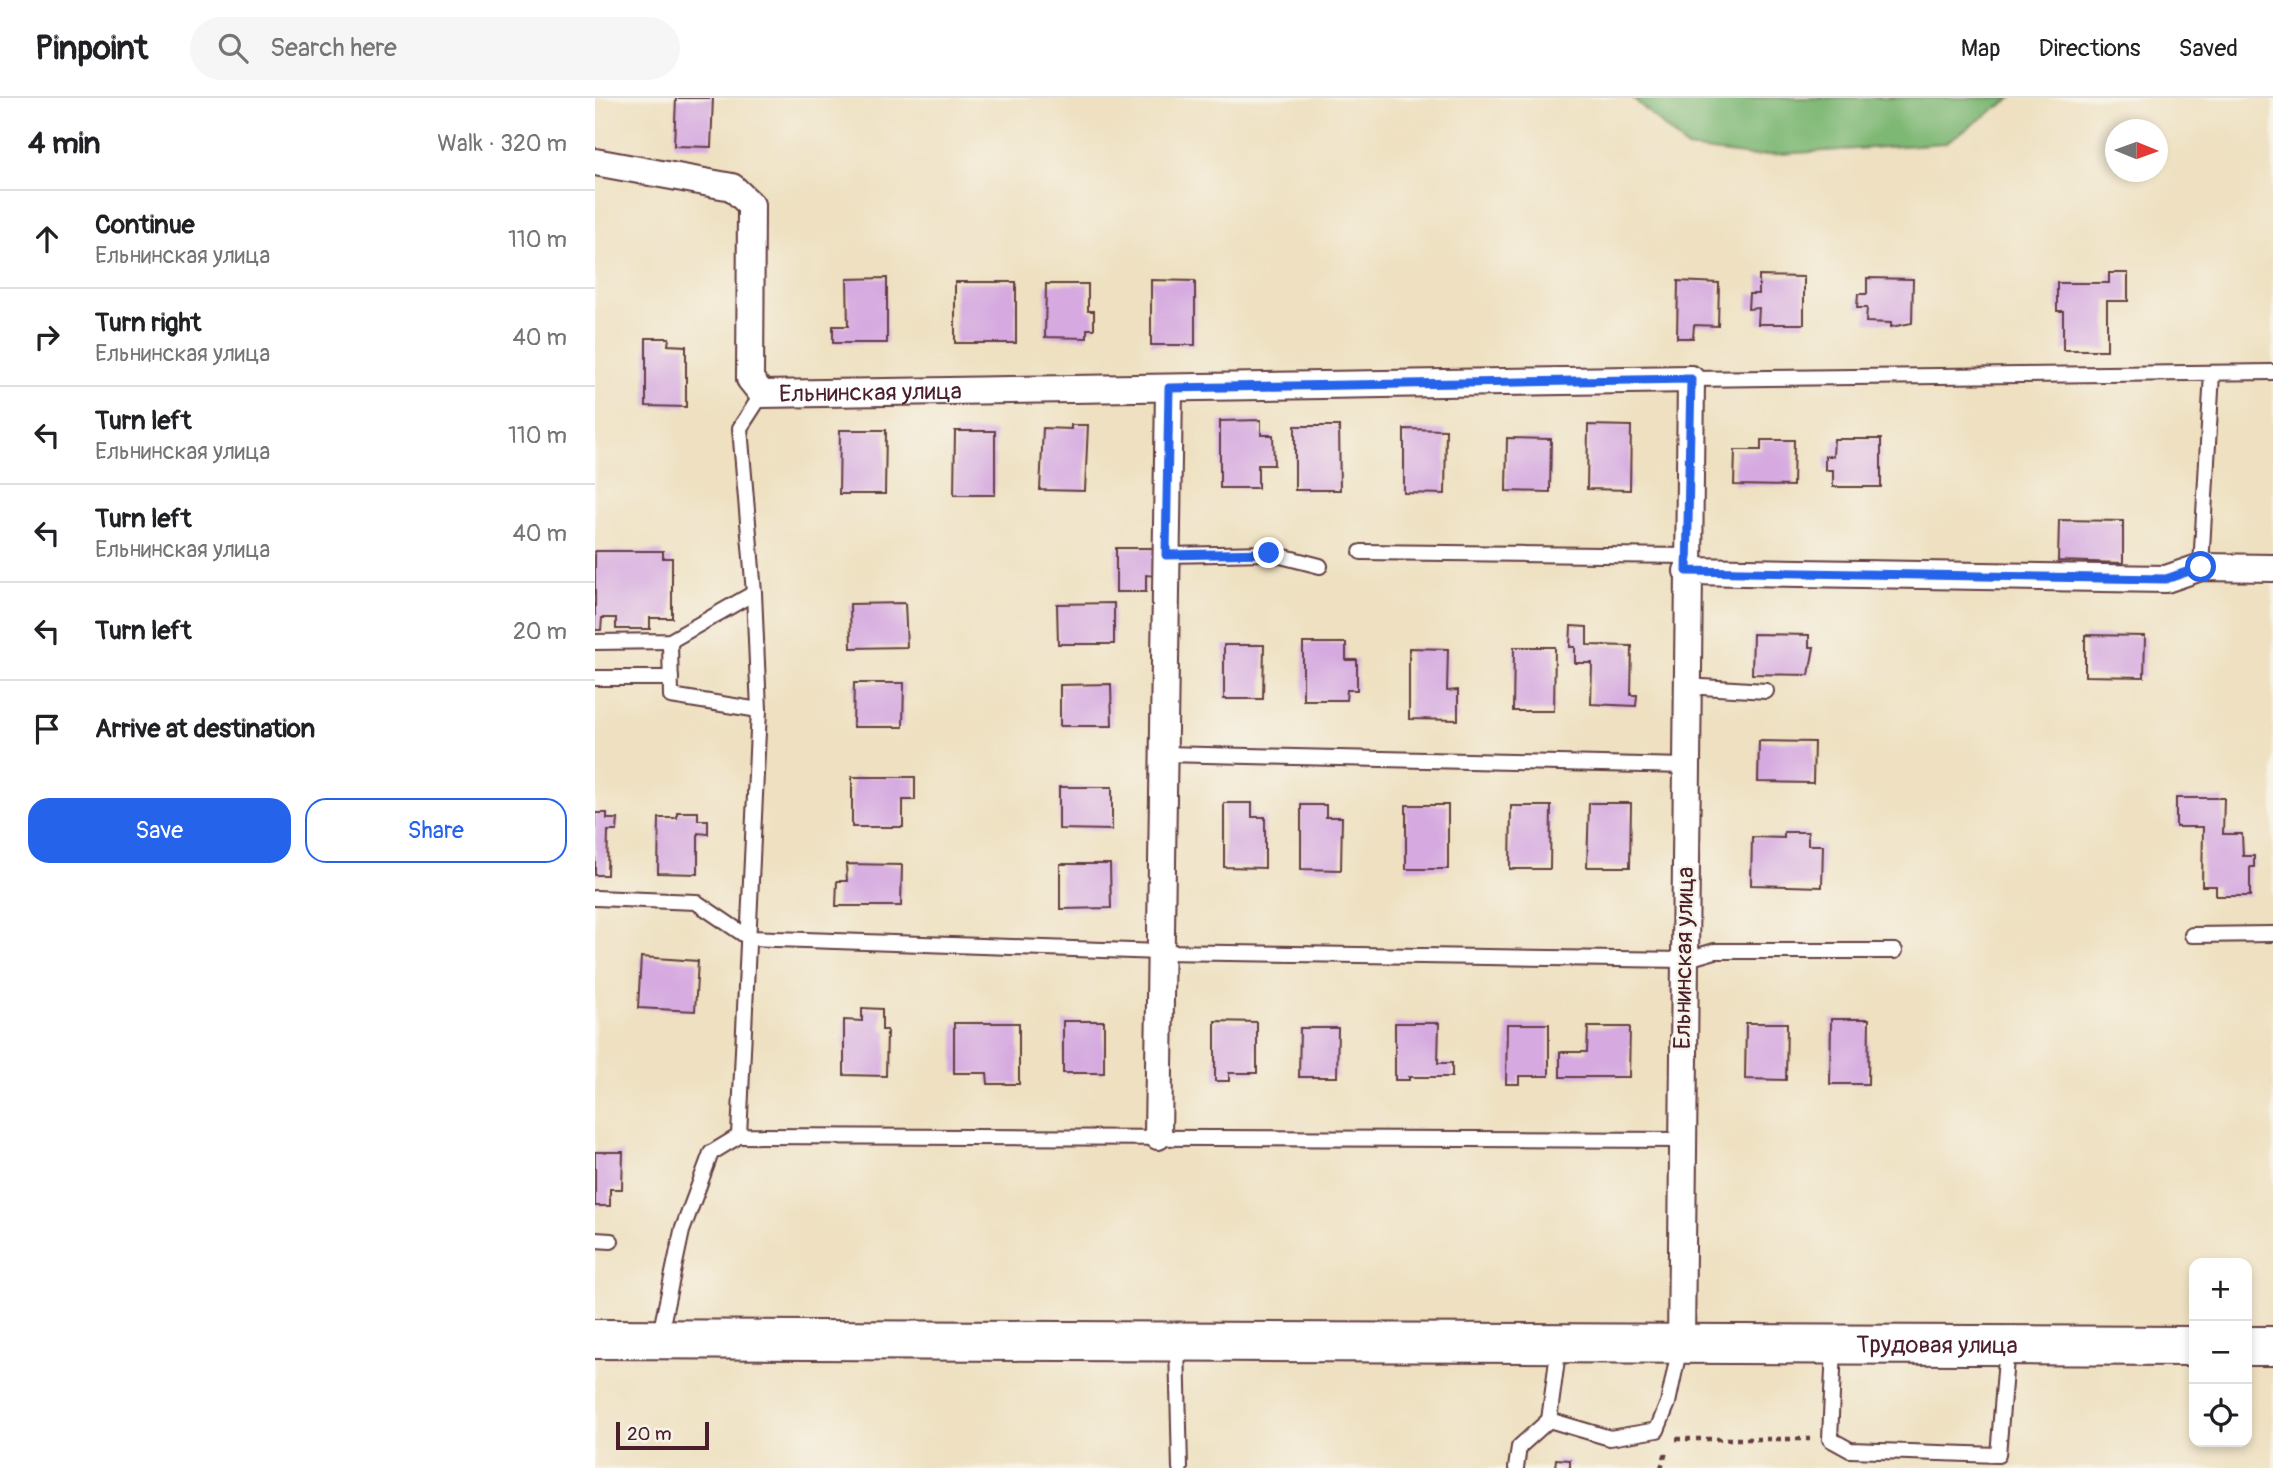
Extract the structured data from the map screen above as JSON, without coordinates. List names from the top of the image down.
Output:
{
  "streets": {
    "main road": ["Трудовая улица"],
    "street": ["Ельнинская улица"]
  },
  "crossings": [
    ["Ельнинская улица", "Трудовая улица"]
  ],
  "scale_bar": "20 m",
  "north": "right",
  "page": {
    "header": "Pinpoint",
    "search": "Search here",
    "nav": ["Map", "Directions", "Saved"],
    "heading": ["4 min", "Walk · 320 m"],
    "list": [
      ["Continue", "Ельнинская улица", "110 m"],
      ["Turn right", "Ельнинская улица", "40 m"],
      ["Turn left", "Ельнинская улица", "110 m"],
      ["Turn left", "Ельнинская улица", "40 m"],
      ["Turn left", "20 m"],
      "Arrive at destination"
    ],
    "buttons": ["Save", "Share"],
    "map_buttons": ["+", "−"],
    "scale": "20 m"
  }
}
